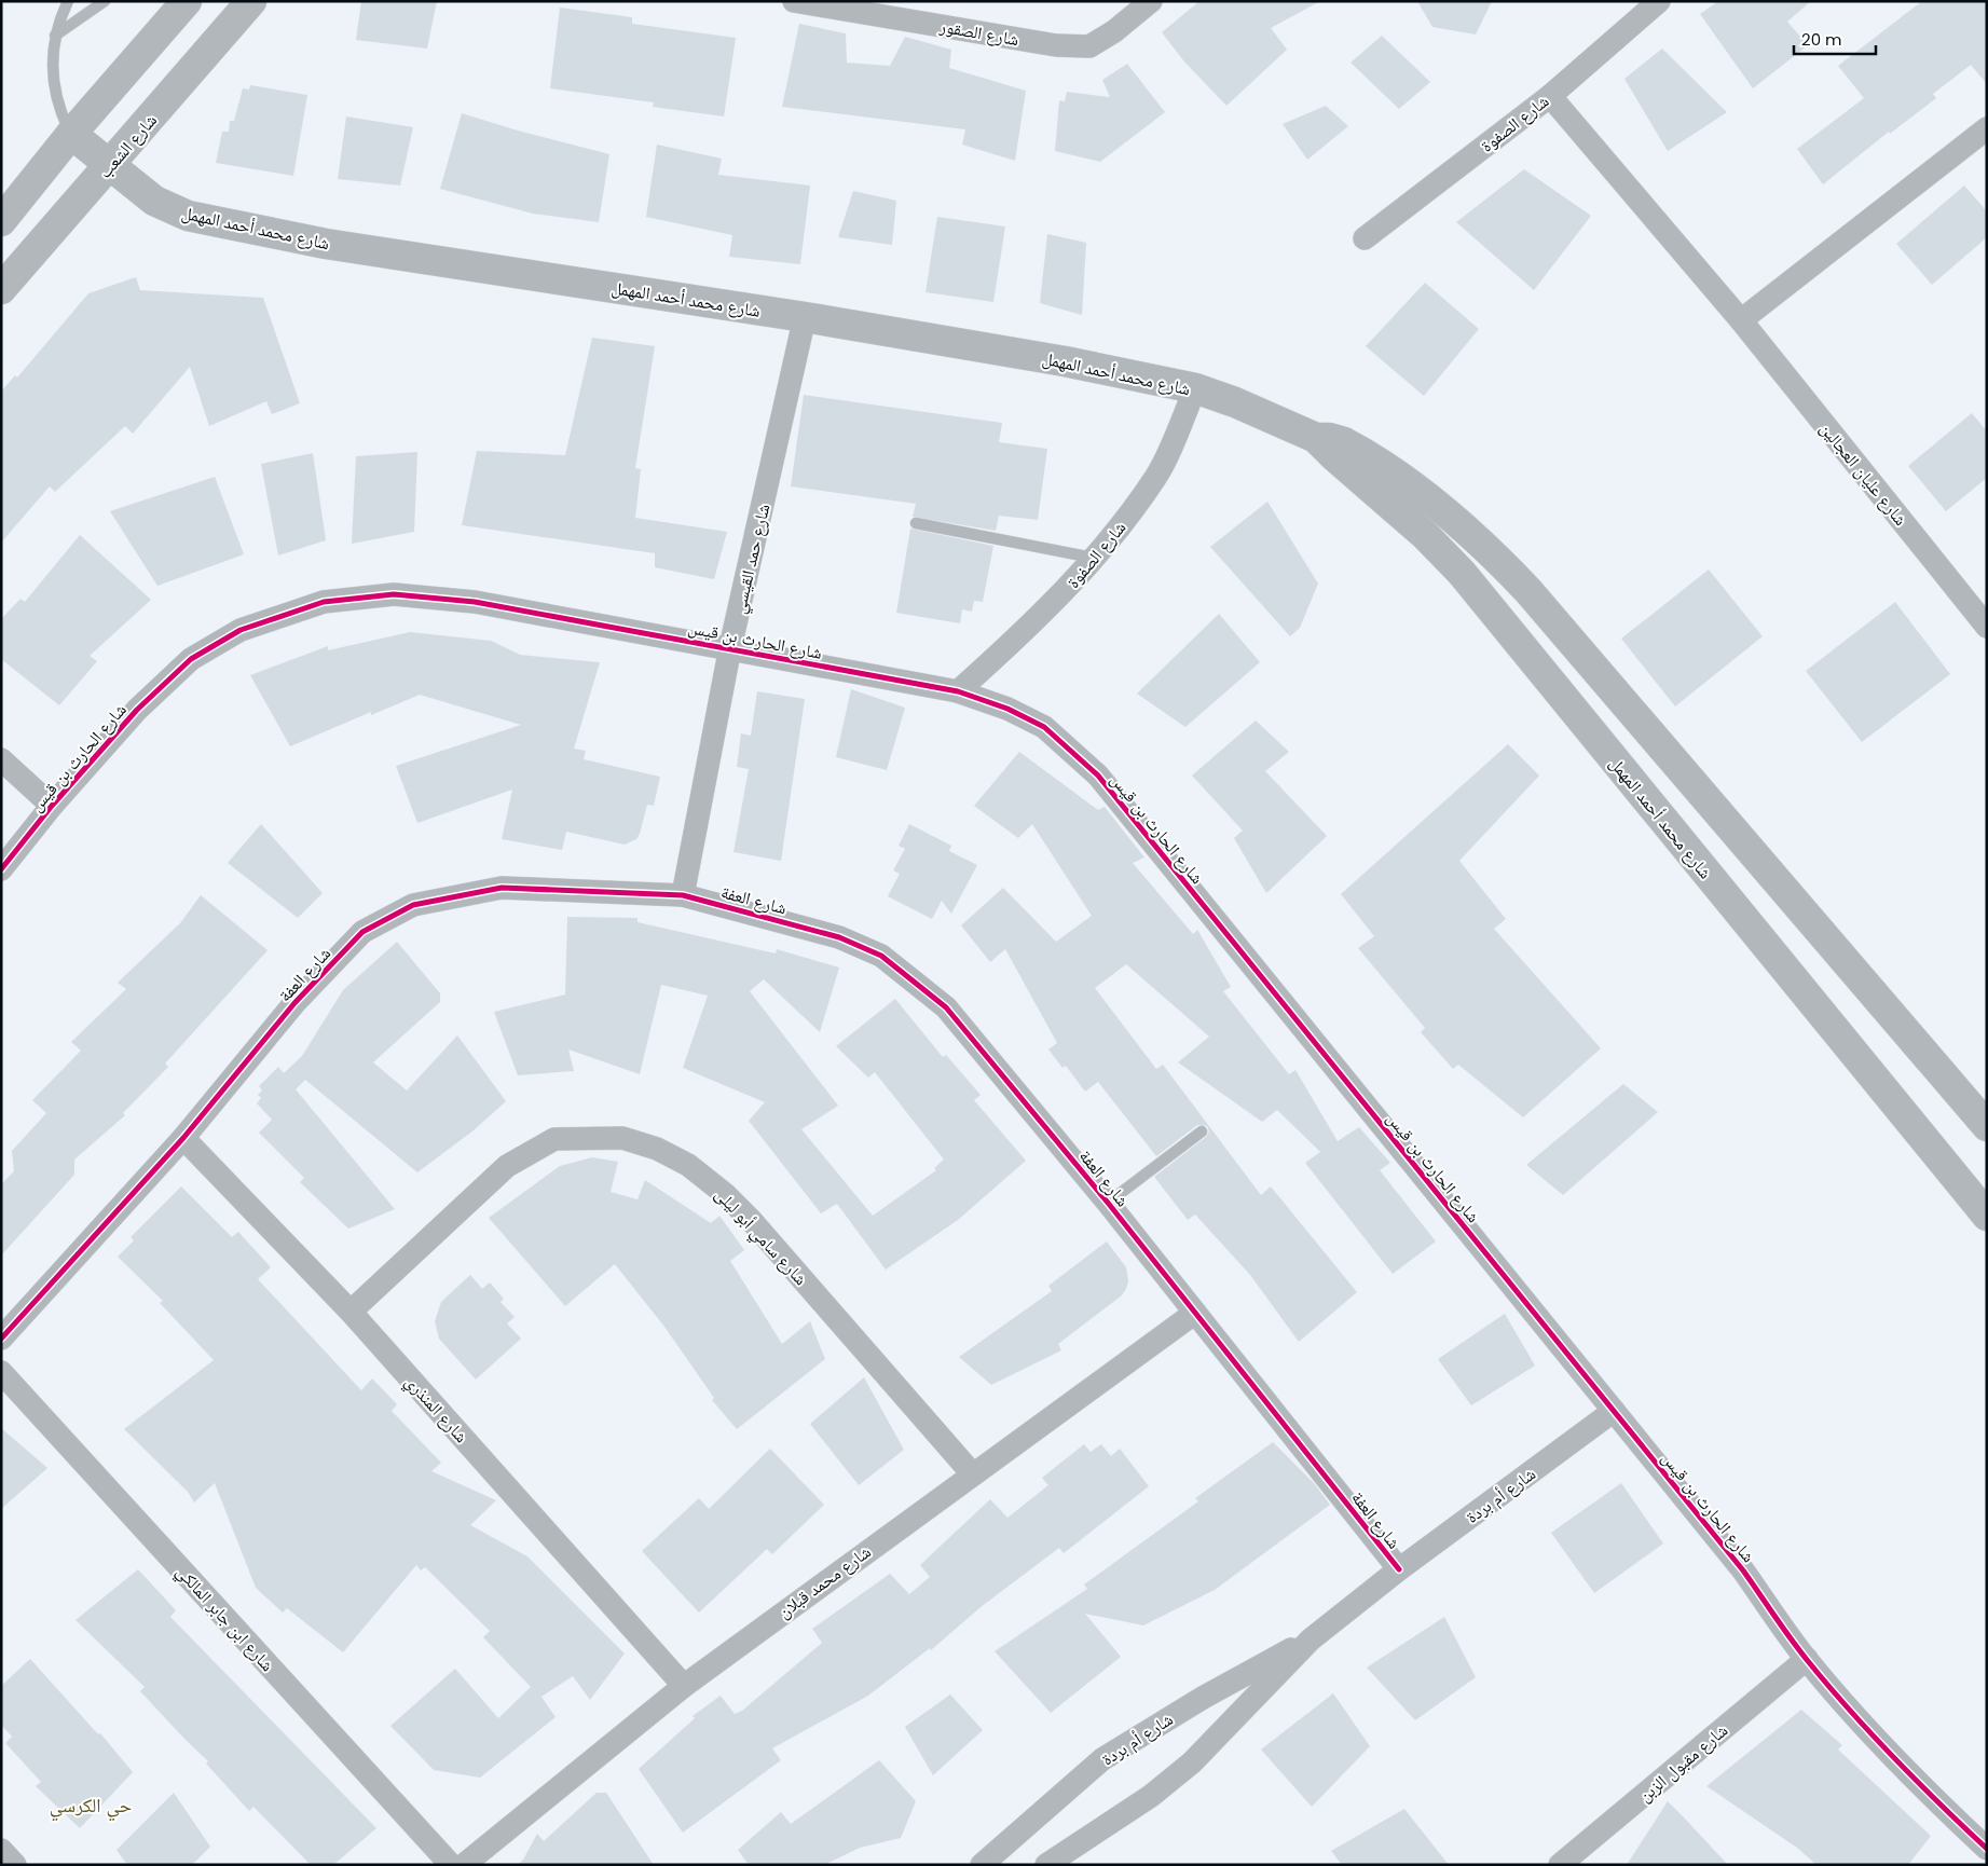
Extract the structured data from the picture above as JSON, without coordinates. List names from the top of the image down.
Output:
{
  "streets": {
    "main road": ["شارع الشعب", "شارع محمد أحمد المهمل"],
    "street": [
      "شارع الصقور",
      "شارع الصفوة",
      "شارع عليان العجالين",
      "شارع حمد القيسي",
      "شارع الحارث بن قيس",
      "شارع العفة",
      "شارع سامي أبو ليلى",
      "شارع المنذري",
      "شارع أم بردة",
      "شارع محمد قبلان",
      "شارع ابن جابر المالكي",
      "شارع مقبول الزبن"
    ]
  },
  "crossings": [
    ["شارع الصفوة", "شارع محمد أحمد المهمل"],
    ["شارع الصفوة", "شارع عليان العجالين"],
    ["شارع الصفوة", "شارع الحارث بن قيس"],
    ["شارع الشعب", "شارع محمد أحمد المهمل"],
    ["شارع محمد أحمد المهمل", "شارع حمد القيسي"],
    ["شارع حمد القيسي", "شارع الحارث بن قيس"],
    ["شارع حمد القيسي", "شارع العفة"],
    ["شارع الحارث بن قيس", "شارع أم بردة"],
    ["شارع الحارث بن قيس", "شارع مقبول الزبن"],
    ["شارع العفة", "شارع المنذري"],
    ["شارع العفة", "شارع أم بردة"],
    ["شارع العفة", "شارع محمد قبلان"],
    ["شارع سامي أبو ليلى", "شارع المنذري"],
    ["شارع سامي أبو ليلى", "شارع محمد قبلان"],
    ["شارع المنذري", "شارع محمد قبلان"]
  ],
  "districts": ["حي الكرسي"],
  "scale_bar": "20 m"
}
